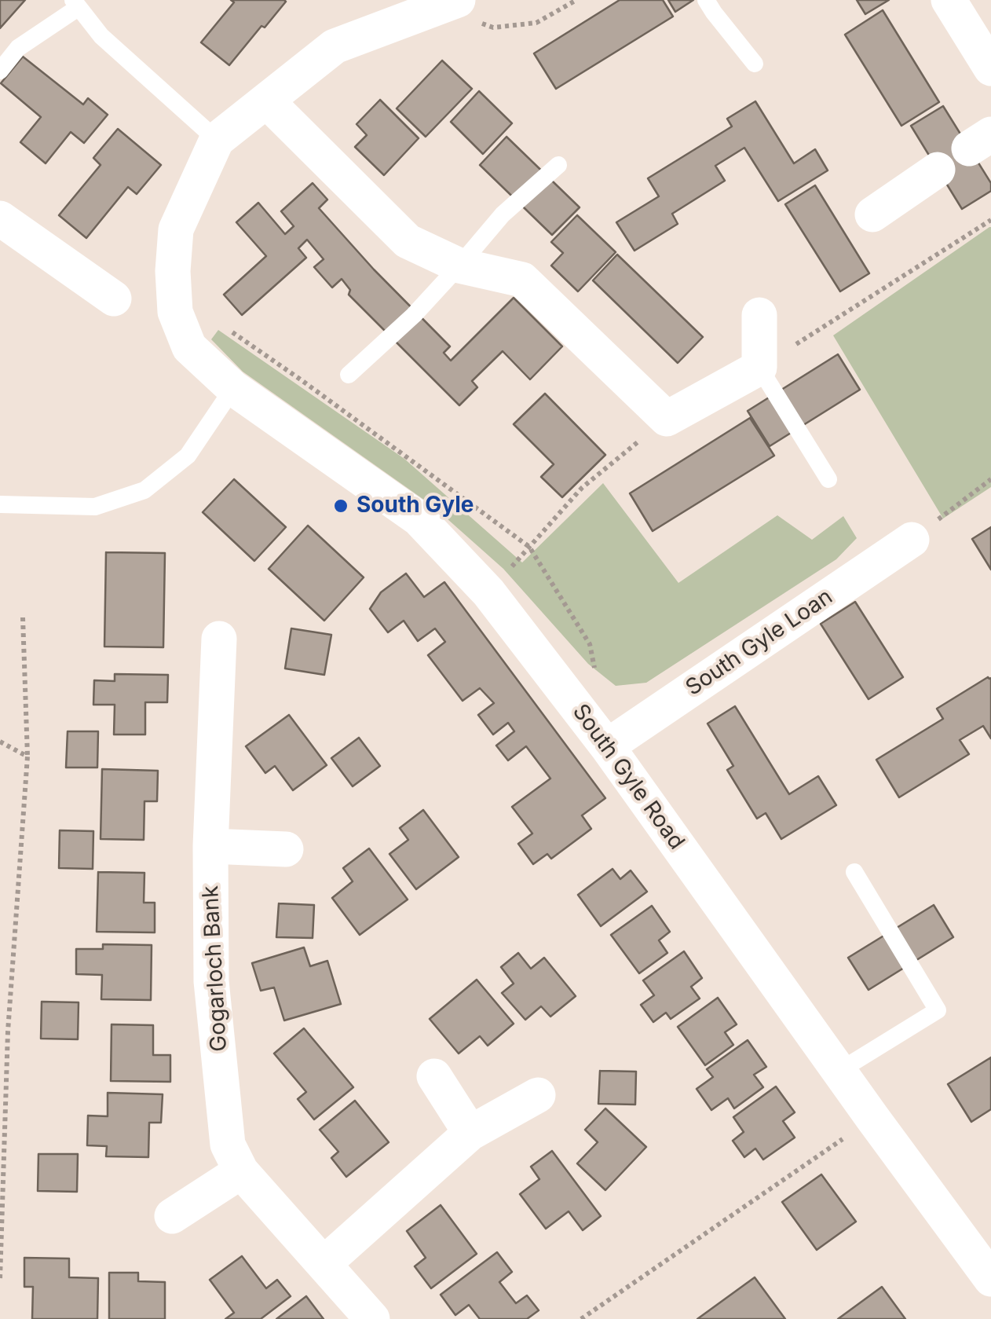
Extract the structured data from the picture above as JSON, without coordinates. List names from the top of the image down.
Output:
{
  "streets": {
    "street": ["South Gyle Loan", "South Gyle Road", "Gogarloch Bank"]
  },
  "crossings": [
    ["South Gyle Loan", "South Gyle Road"]
  ],
  "places": ["South Gyle"]
}
